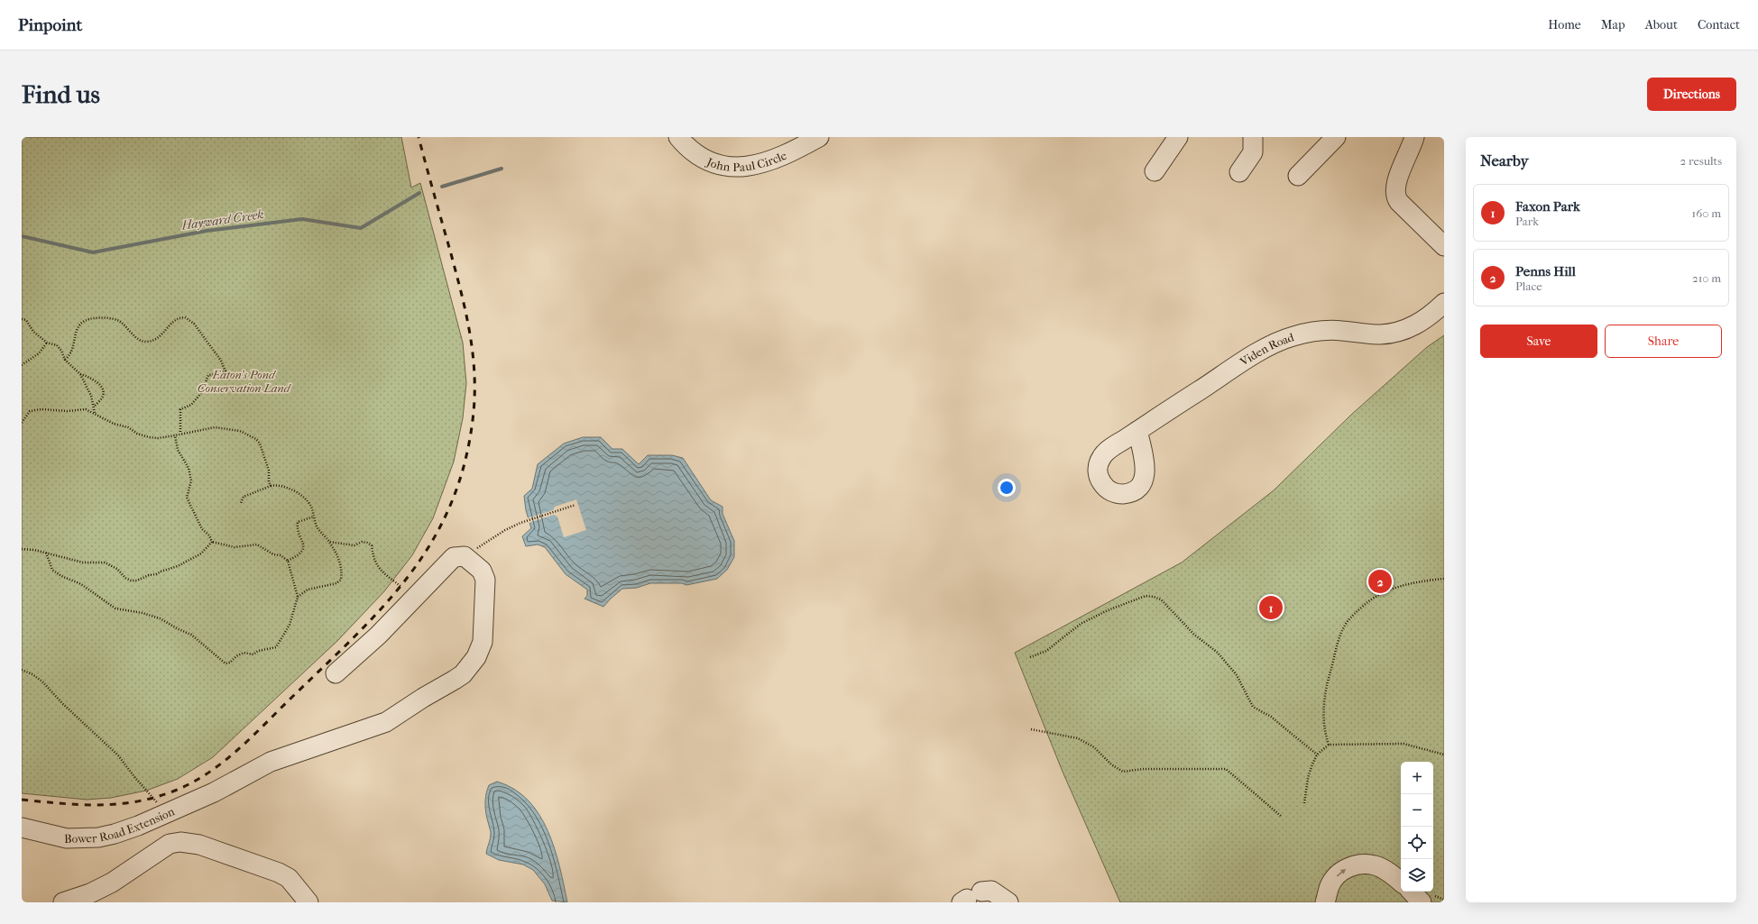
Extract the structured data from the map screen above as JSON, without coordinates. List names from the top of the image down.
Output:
{
  "streets": {
    "street": ["John Paul Circle", "Viden Road", "Bower Road Extension"]
  },
  "water": ["Hayward Creek"],
  "parks": ["Eaton's Pond Conservation Land"],
  "page": {
    "header": "Pinpoint",
    "nav": [
      "Home",
      "Map",
      "About",
      "Contact"
    ],
    "buttons": [
      "Directions",
      ["Save", "Share"]
    ],
    "title": "Find us",
    "heading": ["Nearby", "2 results"],
    "list": [
      {
        "mark": "1",
        "name": "Faxon Park",
        "note": "Park",
        "value": "160 m"
      },
      {
        "mark": "2",
        "name": "Penns Hill",
        "note": "Place",
        "value": "210 m"
      }
    ],
    "pins": ["2", "1"],
    "map_buttons": ["+", "−"]
  }
}
